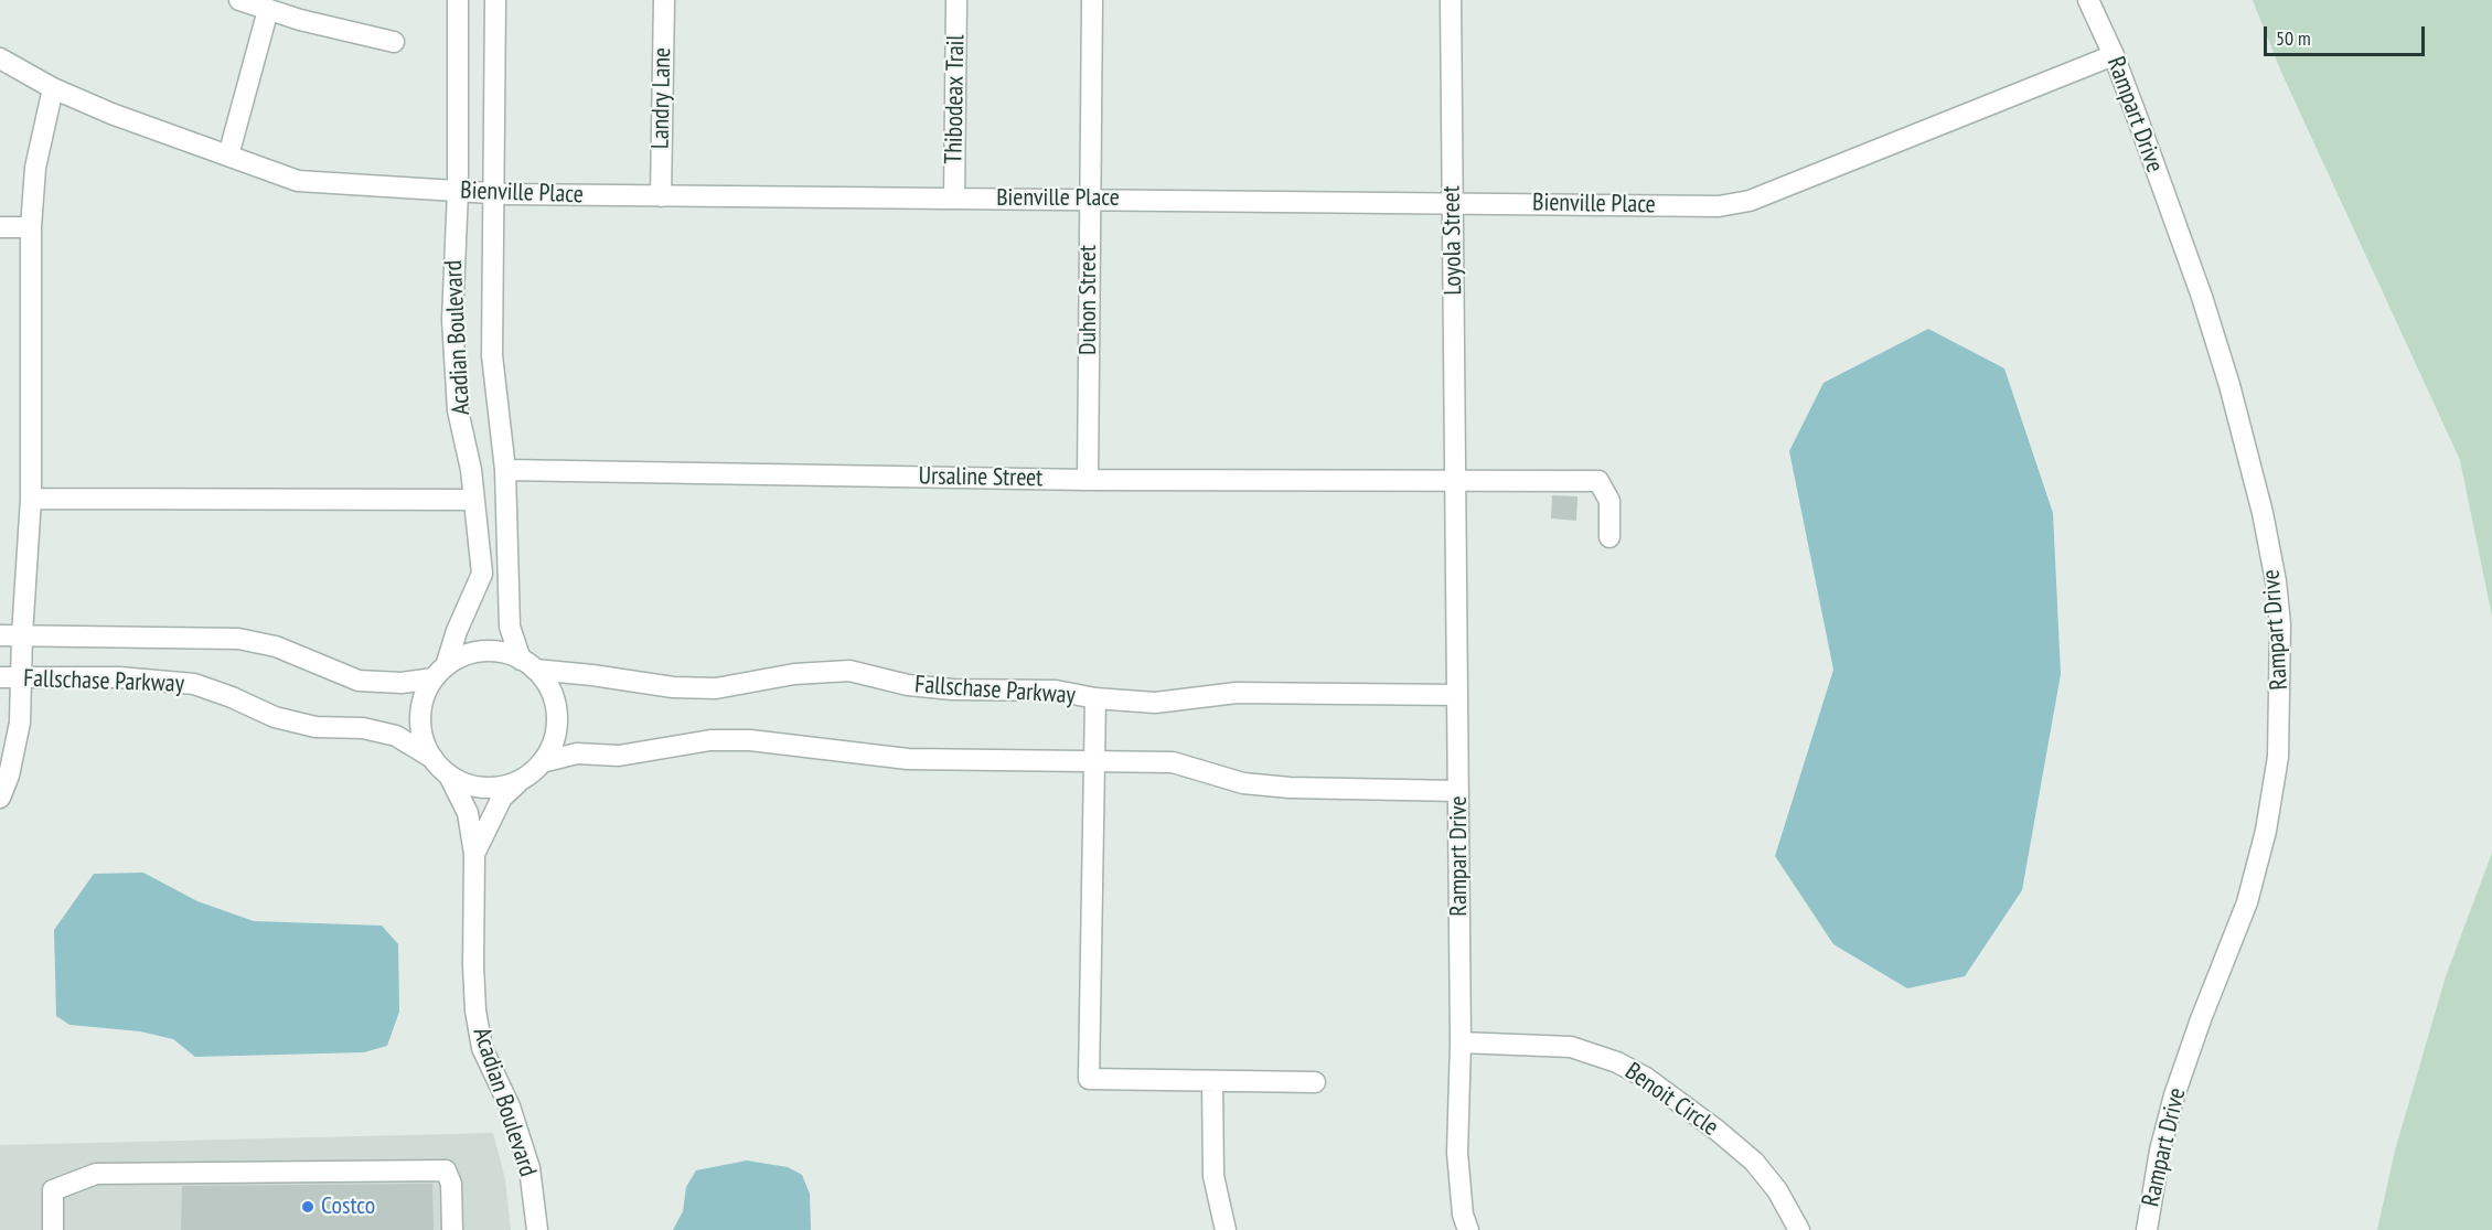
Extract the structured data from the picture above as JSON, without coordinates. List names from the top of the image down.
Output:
{
  "streets": {
    "street": [
      "Landry Lane",
      "Thibodeax Trail",
      "Rampart Drive",
      "Bienville Place",
      "Loyola Street",
      "Duhon Street",
      "Acadian Boulevard",
      "Ursaline Street",
      "Fallschase Parkway",
      "Benoit Circle"
    ]
  },
  "crossings": [
    ["Landry Lane", "Bienville Place"],
    ["Thibodeax Trail", "Bienville Place"],
    ["Rampart Drive", "Bienville Place"],
    ["Rampart Drive", "Loyola Street"],
    ["Rampart Drive", "Ursaline Street"],
    ["Rampart Drive", "Fallschase Parkway"],
    ["Rampart Drive", "Benoit Circle"],
    ["Bienville Place", "Loyola Street"],
    ["Bienville Place", "Duhon Street"],
    ["Bienville Place", "Acadian Boulevard"],
    ["Loyola Street", "Ursaline Street"],
    ["Duhon Street", "Ursaline Street"],
    ["Acadian Boulevard", "Ursaline Street"],
    ["Acadian Boulevard", "Fallschase Parkway"]
  ],
  "places": ["Costco"],
  "scale_bar": "50 m"
}
